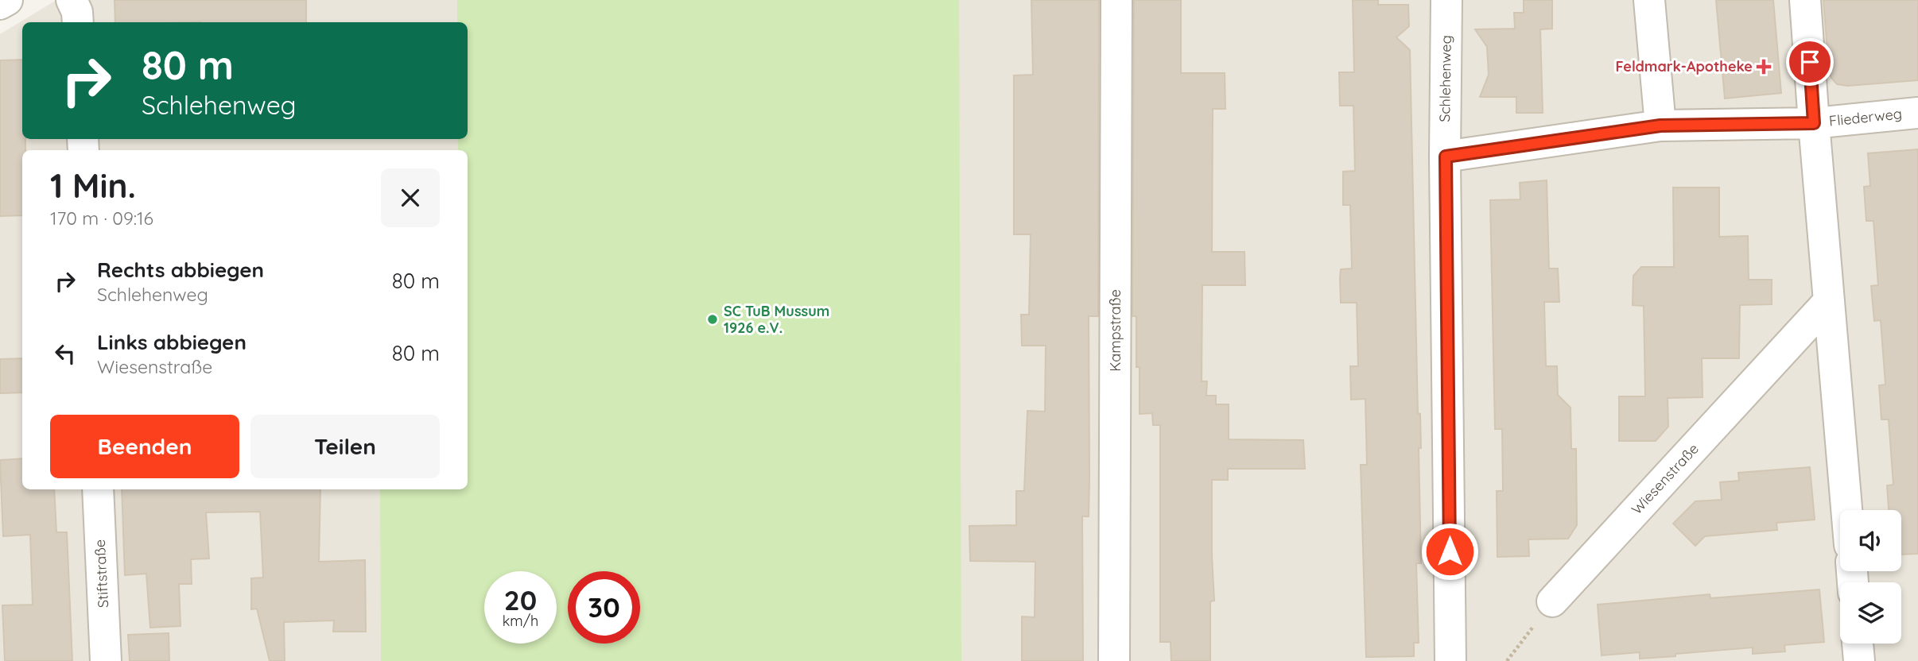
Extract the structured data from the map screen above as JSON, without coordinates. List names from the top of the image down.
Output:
{
  "streets": {
    "street": [
      "Schlehenweg",
      "Fliederweg",
      "Kampstraße",
      "Wiesenstraße",
      "Stiftstraße"
    ]
  },
  "places": {
    "health": ["Feldmark-Apotheke"],
    "other": ["SC TuB Mussum 1926 e.V."]
  },
  "page": {
    "turn": ["80 m", "Schlehenweg"],
    "heading": ["1 Min.", "170 m · 09:16"],
    "list": [
      {
        "name": "Rechts abbiegen",
        "note": "Schlehenweg",
        "value": "80 m"
      },
      {
        "name": "Links abbiegen",
        "note": "Wiesenstraße",
        "value": "80 m"
      }
    ],
    "buttons": ["Beenden", "Teilen"],
    "speed": "20 km/h",
    "limit": "30"
  }
}
